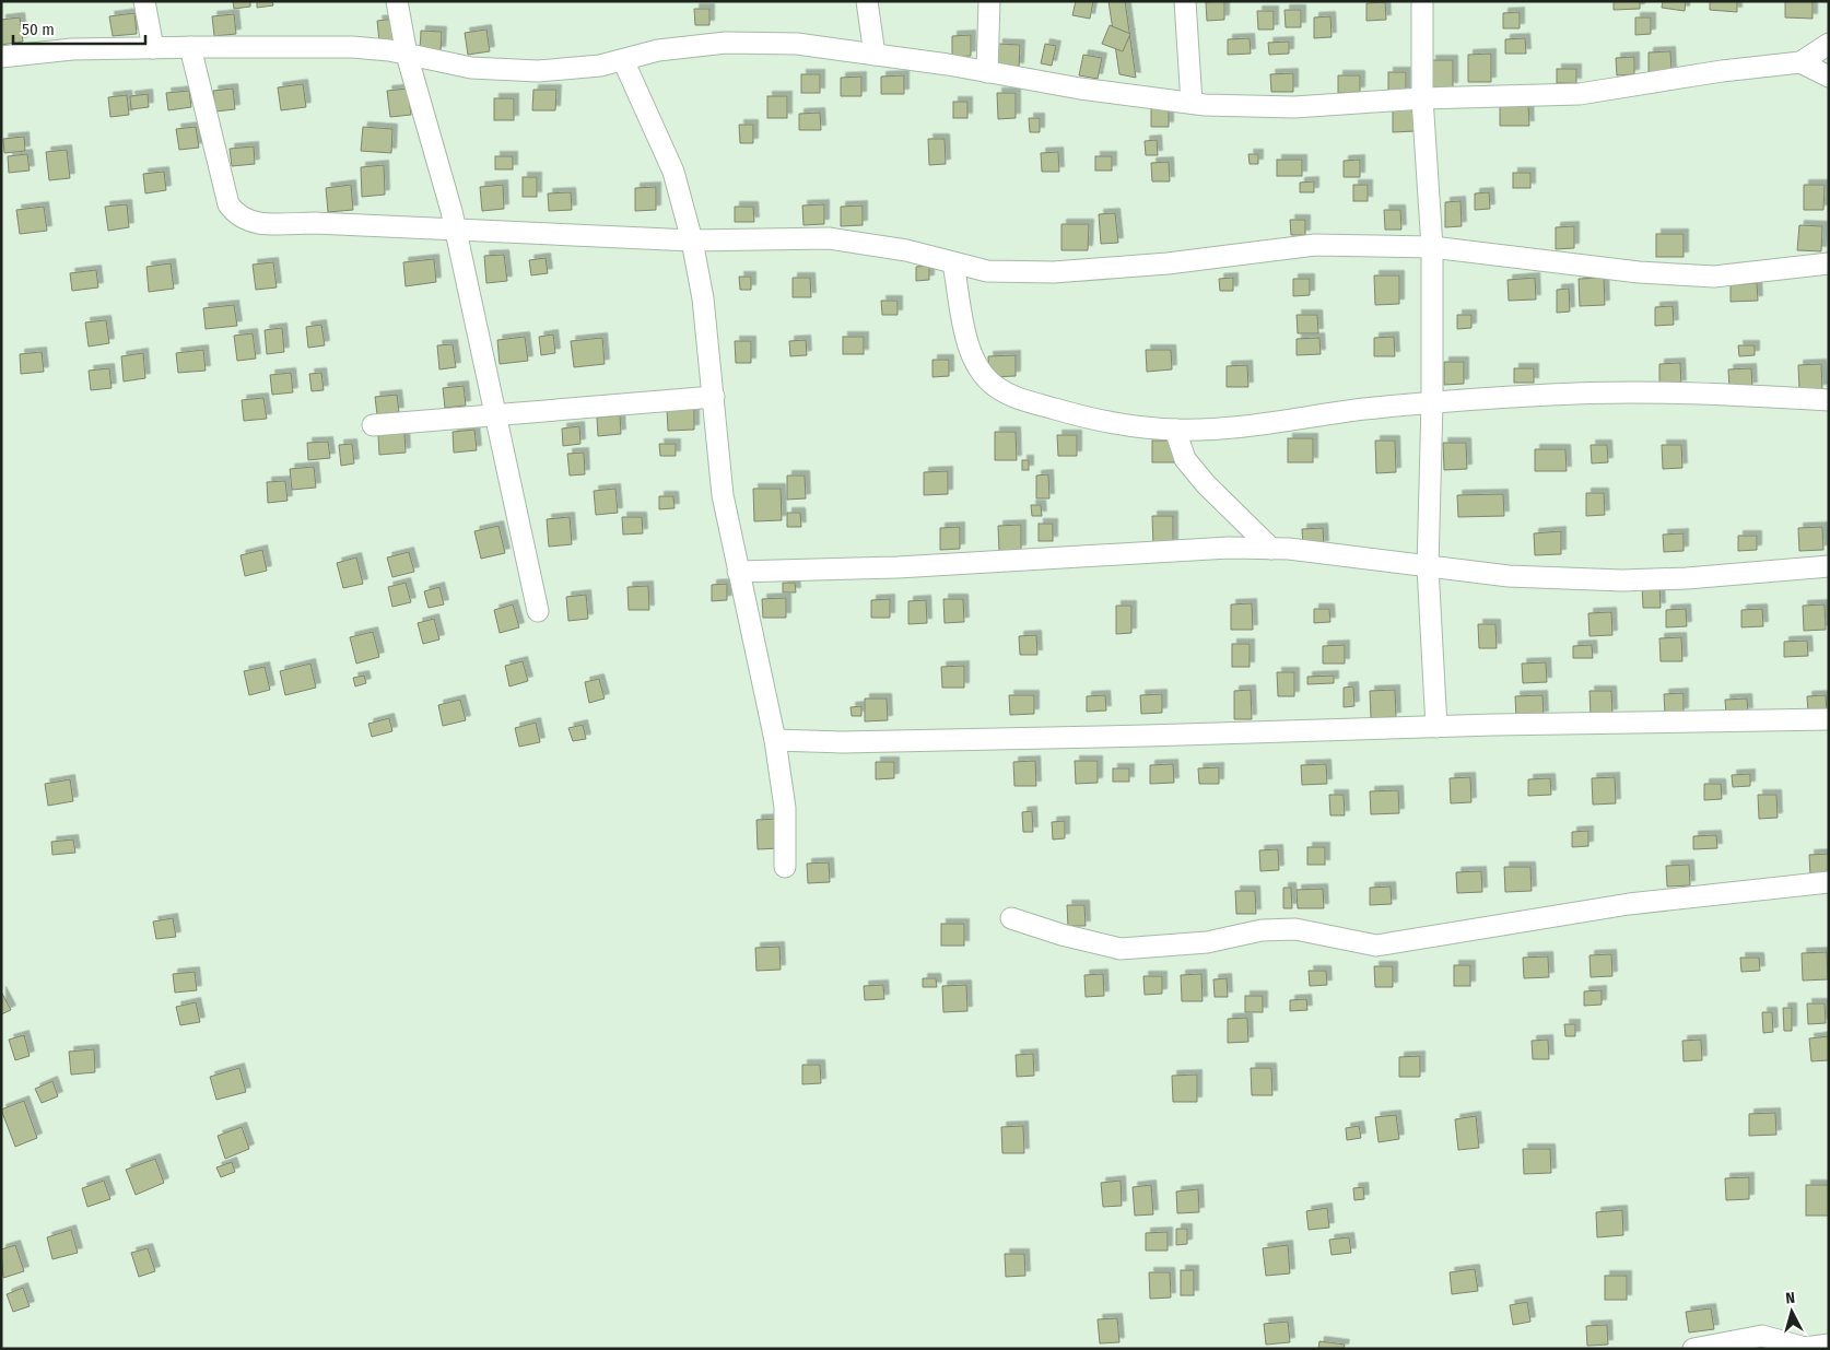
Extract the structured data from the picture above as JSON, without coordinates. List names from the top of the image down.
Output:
{
  "scale_bar": "50 m",
  "north": "top"
}
